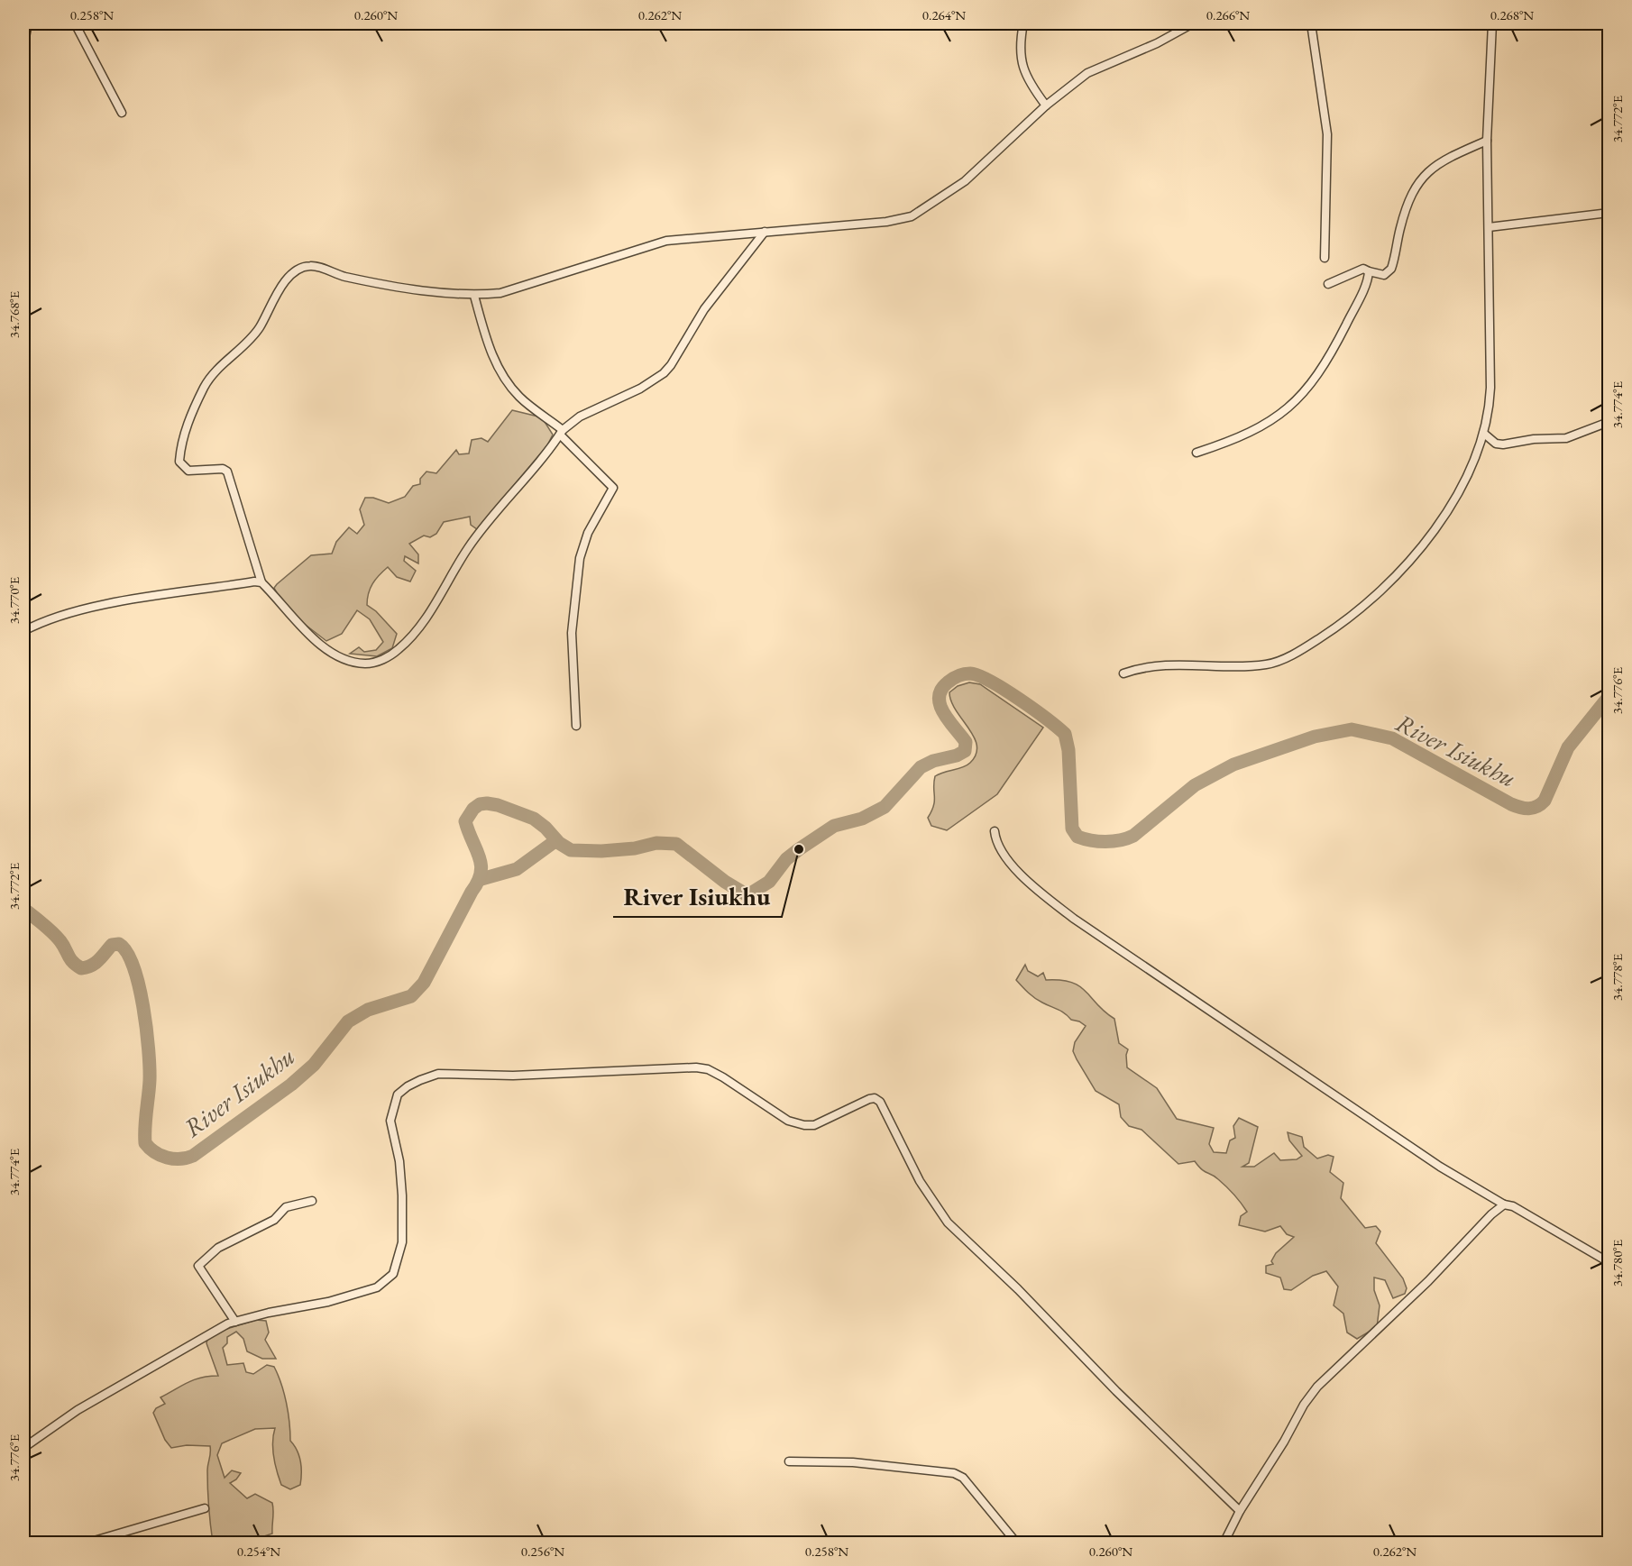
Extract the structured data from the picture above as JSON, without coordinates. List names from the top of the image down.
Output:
{
  "water": ["River Isiukhu"],
  "places": ["River Isiukhu"],
  "coordinates": [
    "0.258°N",
    "0.260°N",
    "0.262°N",
    "0.264°N",
    "0.266°N",
    "0.268°N",
    "34.772°E",
    "34.768°E",
    "34.774°E",
    "34.770°E",
    "34.776°E",
    "34.778°E",
    "34.780°E",
    "0.254°N",
    "0.256°N"
  ]
}
